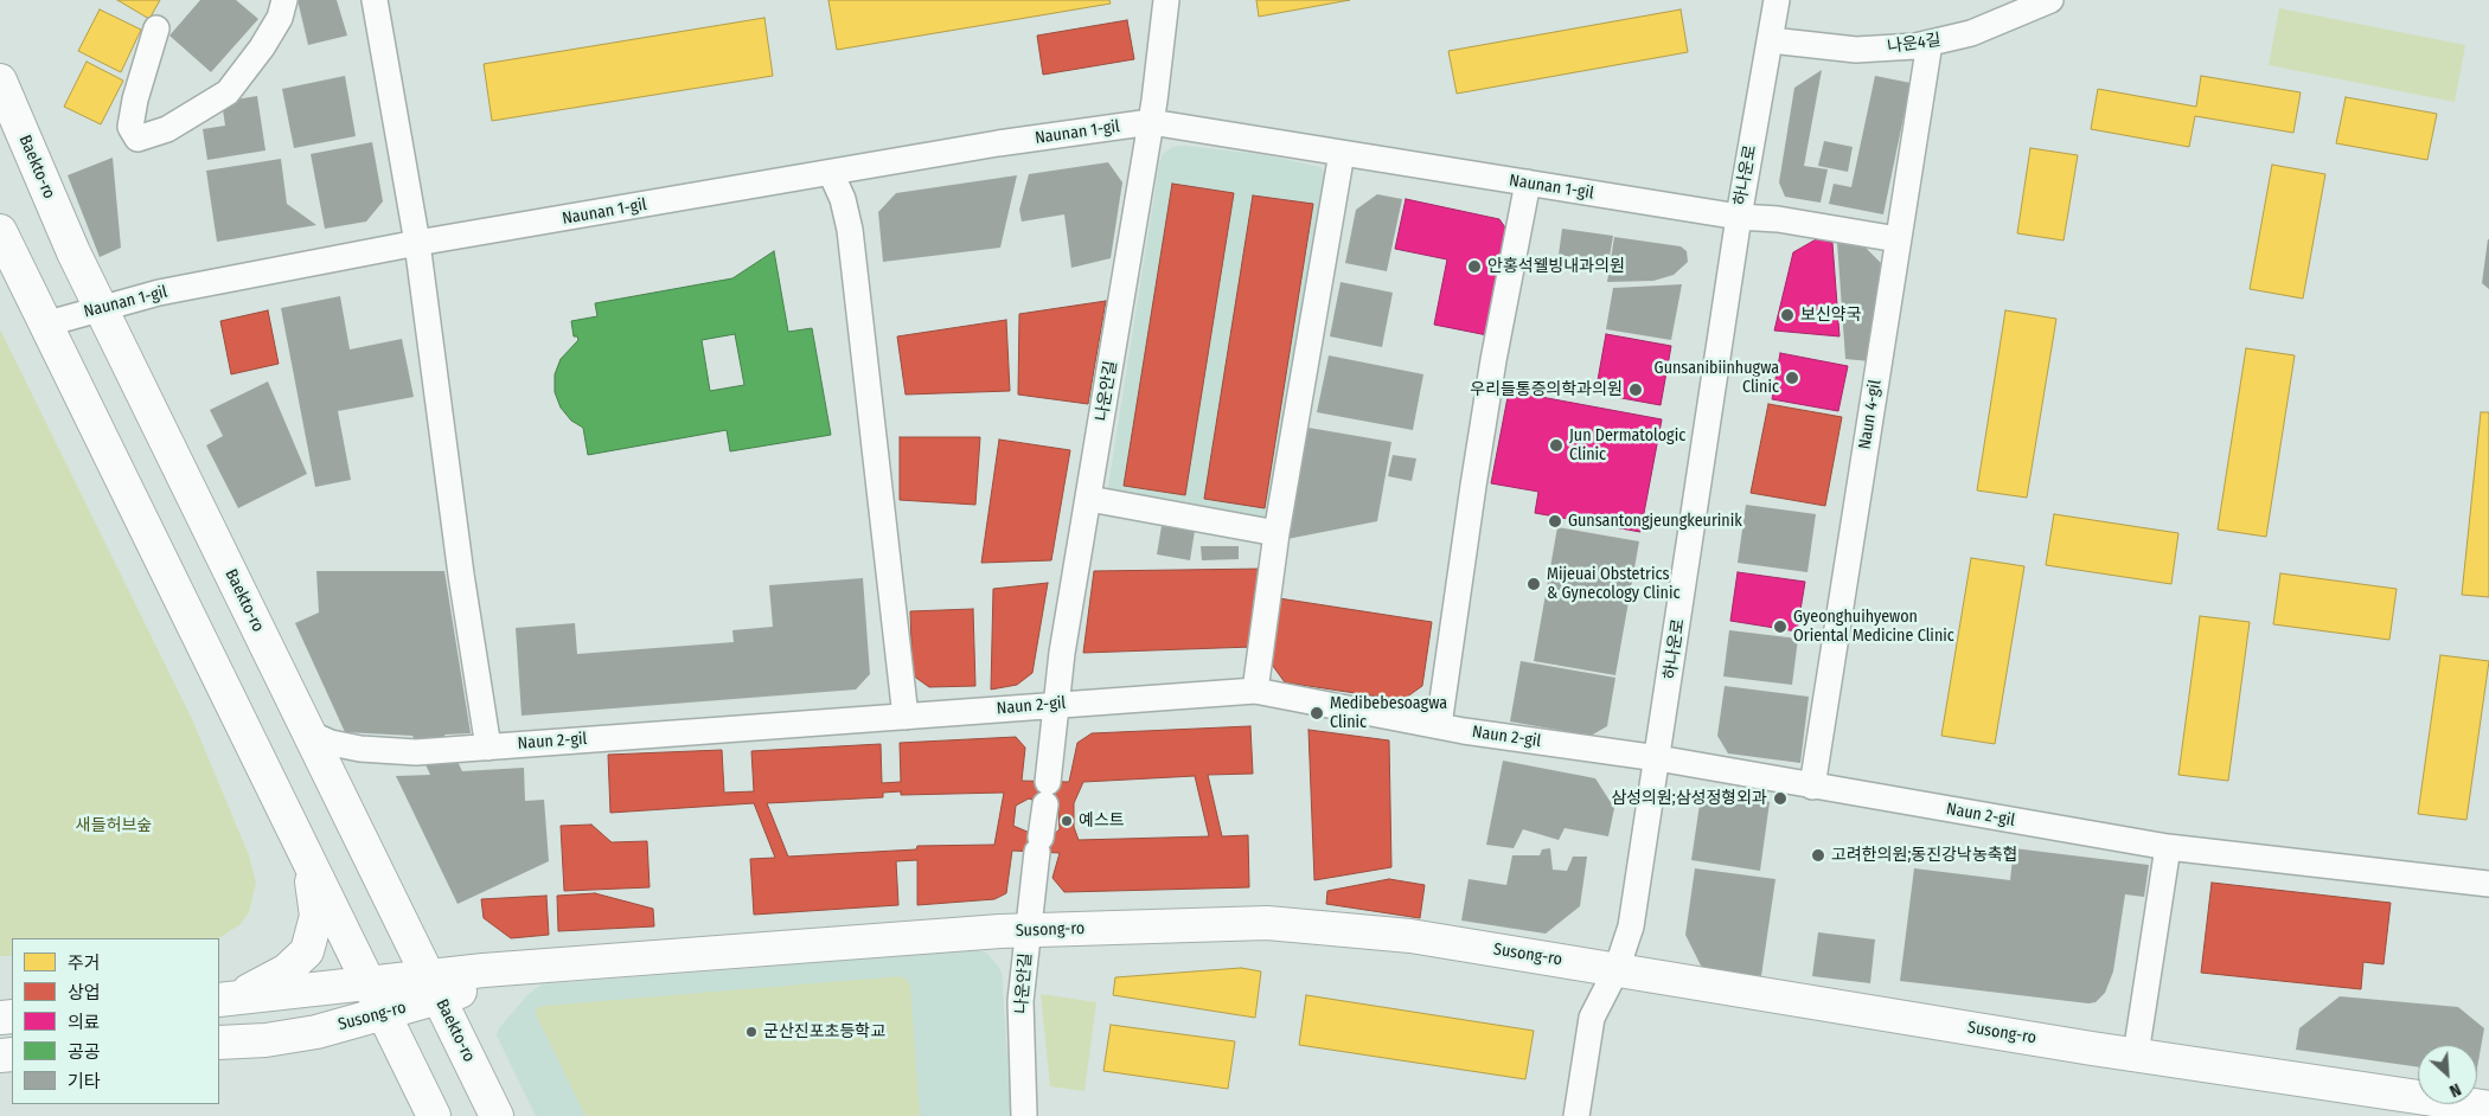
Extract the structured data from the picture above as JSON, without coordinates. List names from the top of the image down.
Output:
{
  "streets": {
    "street": [
      "나운4길",
      "Naunan 1-gil",
      "Baekto-ro",
      "하나운로",
      "나운안길",
      "Naun 4-gil",
      "Naun 2-gil",
      "Susong-ro"
    ]
  },
  "crossings": [
    ["나운4길", "하나운로"],
    ["나운4길", "Naun 4-gil"],
    ["Naunan 1-gil", "Baekto-ro"],
    ["Naunan 1-gil", "하나운로"],
    ["Naunan 1-gil", "나운안길"],
    ["Naunan 1-gil", "Naun 4-gil"],
    ["Baekto-ro", "Naun 2-gil"],
    ["Baekto-ro", "Susong-ro"],
    ["하나운로", "Naun 2-gil"],
    ["하나운로", "Susong-ro"],
    ["나운안길", "Naun 2-gil"],
    ["나운안길", "Susong-ro"],
    ["Naun 4-gil", "Naun 2-gil"]
  ],
  "parks": ["새들허브숲"],
  "places": [
    "안홍석웰빙내과의원",
    "보신약국",
    "Gunsanibiinhugwa Clinic",
    "우리들통증의학과의원",
    "Jun Dermatologic Clinic",
    "Gunsantongjeungkeurinik",
    "Mijeuai Obstetrics & Gynecology Clinic",
    "Gyeonghuihyewon Oriental Medicine Clinic",
    "Medibebesoagwa Clinic",
    "삼성의원;삼성정형외과",
    "예스트",
    "고려한의원;동진강낙농축협",
    "군산진포초등학교"
  ],
  "legend": [
    "주거",
    "상업",
    "의료",
    "공공",
    "기타"
  ],
  "north": "bottom right"
}
